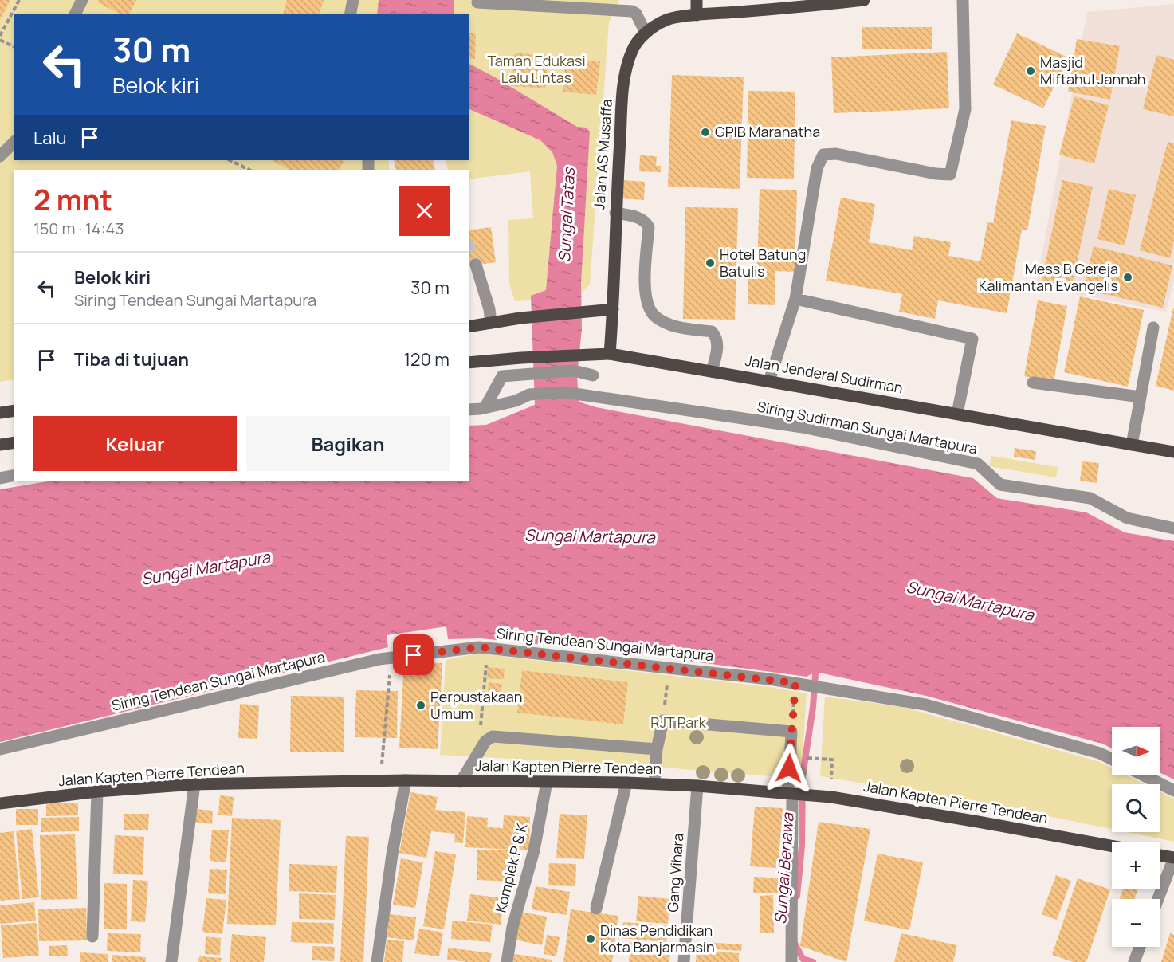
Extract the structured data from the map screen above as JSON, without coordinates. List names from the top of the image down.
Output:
{
  "streets": {
    "main road": ["Jalan AS Musaffa", "Jalan Jenderal Sudirman", "Jalan Kapten Pierre Tendean"],
    "street": [
      "Siring Sudirman Sungai Martapura",
      "Siring Tendean Sungai Martapura",
      "Komplek P & K",
      "Gang Vihara"
    ]
  },
  "crossings": [
    ["Jalan AS Musaffa", "Jalan Jenderal Sudirman"],
    ["Jalan Kapten Pierre Tendean", "Komplek P & K"],
    ["Jalan Kapten Pierre Tendean", "Gang Vihara"]
  ],
  "water": ["Sungai Tatas", "Sungai Martapura", "Sungai Benawa"],
  "parks": ["Taman Edukasi Lalu Lintas", "RJT Park"],
  "places": [
    "Masjid Miftahul Jannah",
    "GPIB Maranatha",
    "Hotel Batung Batulis",
    "Mess B Gereja Kalimantan Evangelis",
    "Perpustakaan Umum",
    "Dinas Pendidikan Kota Banjarmasin"
  ],
  "north": "right",
  "page": {
    "turn": ["30 m", "Belok kiri"],
    "then": "Lalu",
    "heading": ["2 mnt", "150 m · 14:43"],
    "list": [
      {
        "name": "Belok kiri",
        "note": "Siring Tendean Sungai Martapura",
        "value": "30 m"
      },
      {
        "name": "Tiba di tujuan",
        "value": "120 m"
      }
    ],
    "buttons": ["Keluar", "Bagikan"],
    "map_buttons": ["+", "−"]
  }
}
